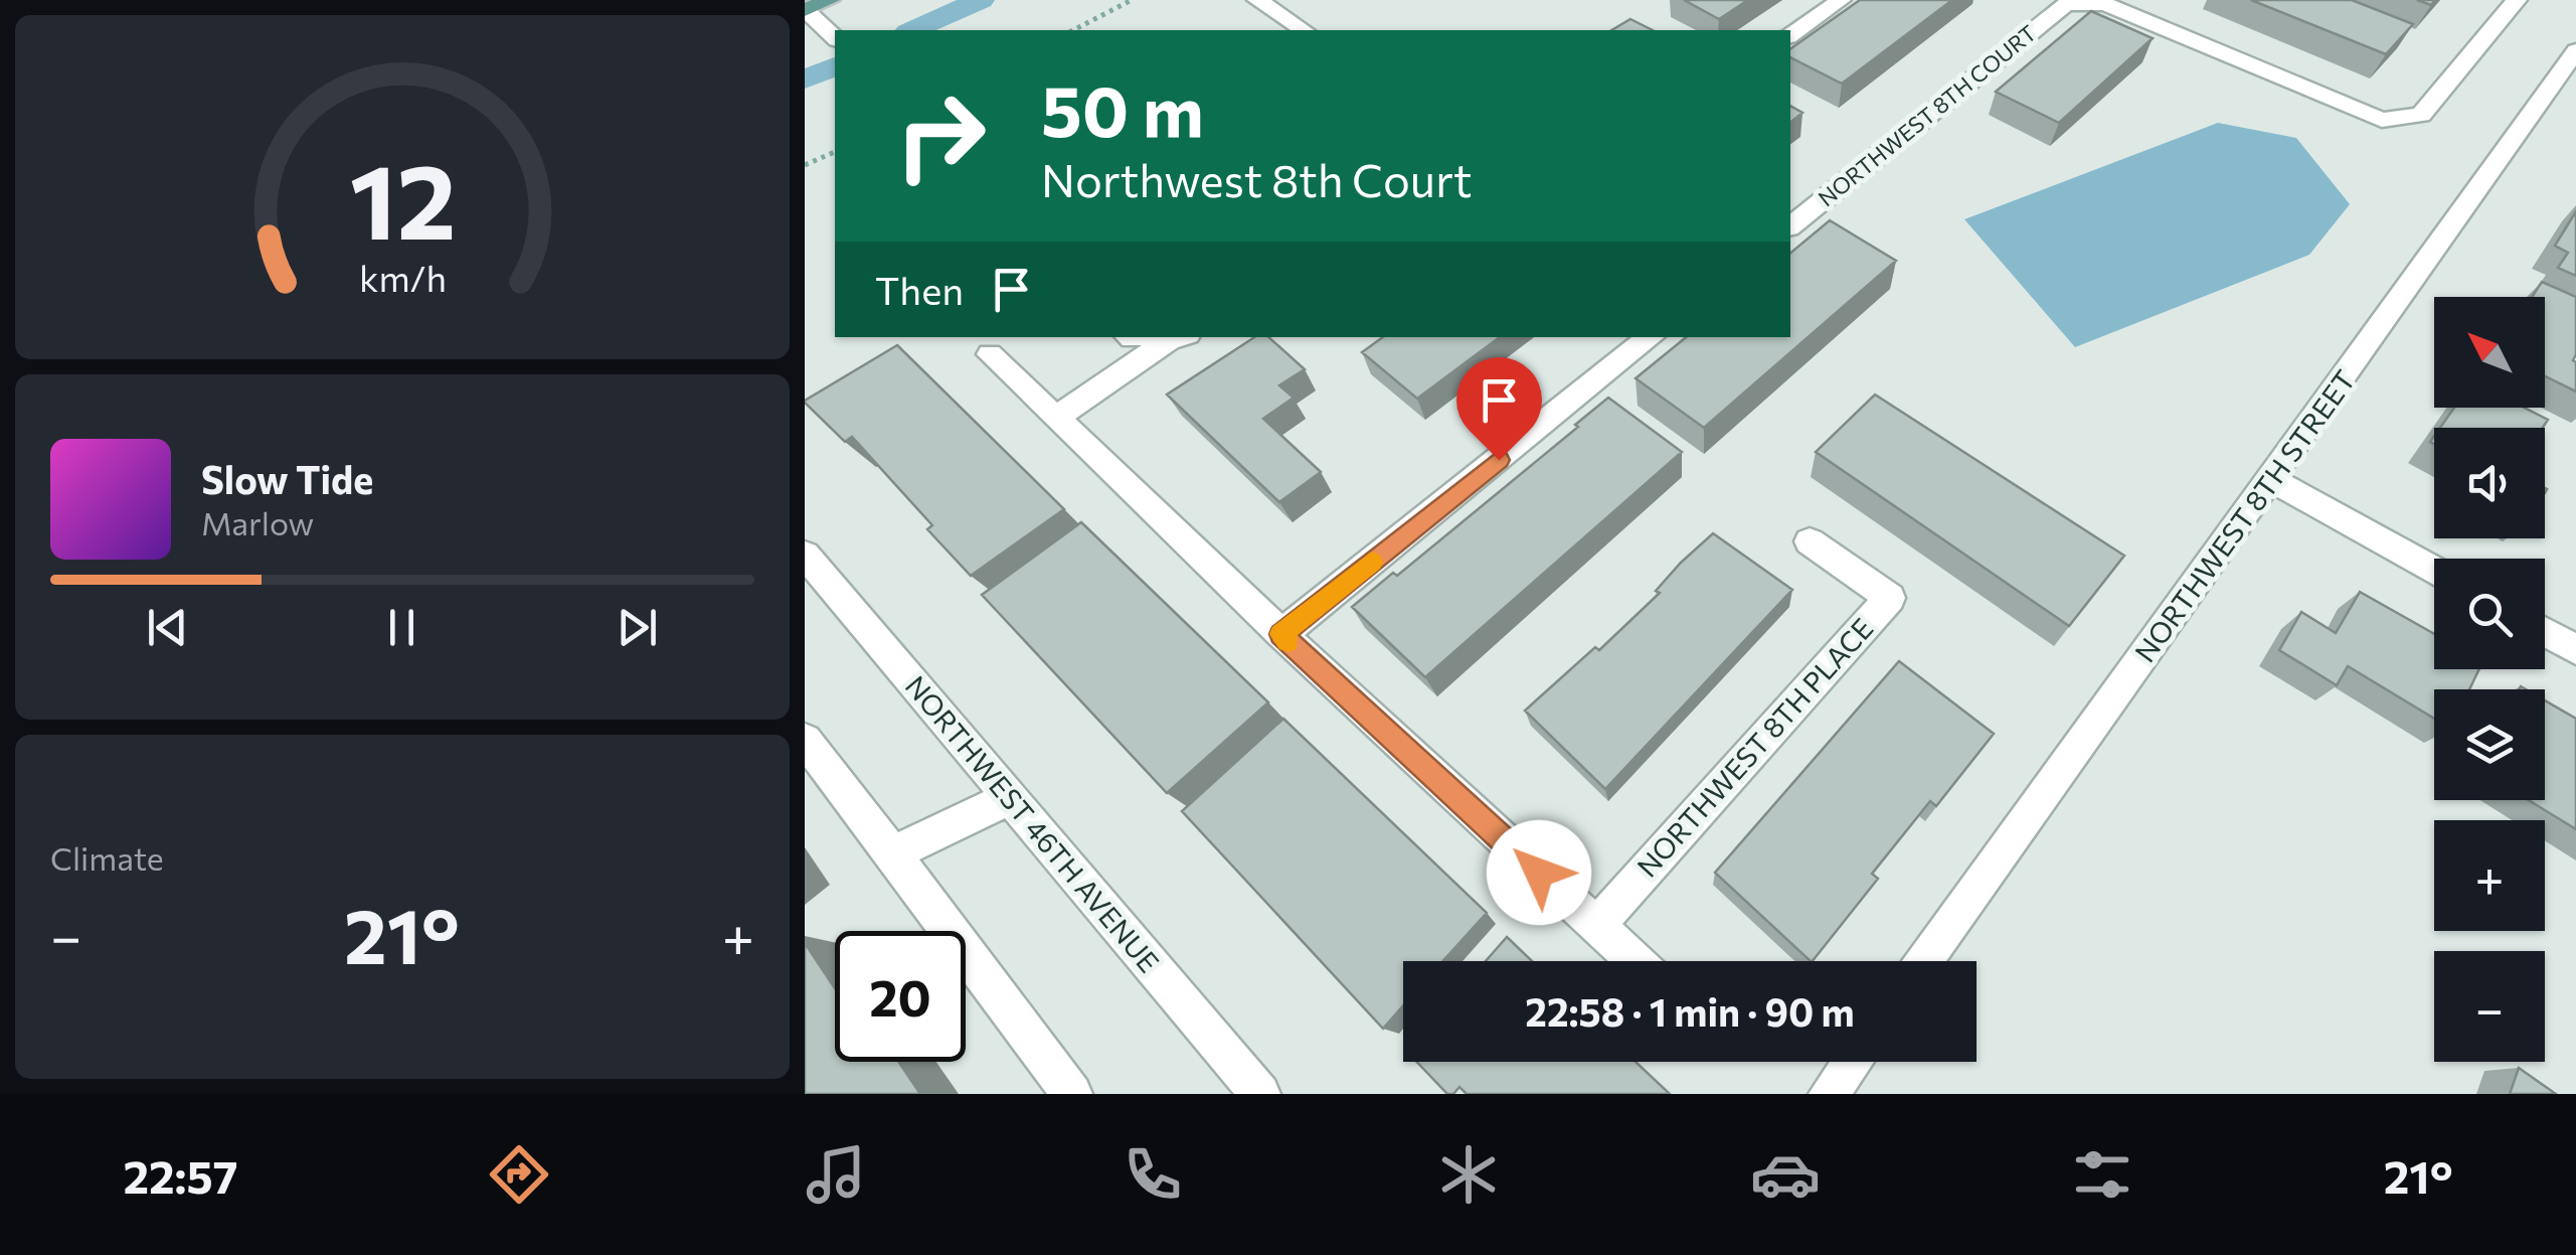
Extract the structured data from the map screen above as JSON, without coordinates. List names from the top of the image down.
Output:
{
  "streets": {
    "street": [
      "NORTHWEST 8TH COURT",
      "NORTHWEST 8TH STREET",
      "NORTHWEST 8TH PLACE",
      "NORTHWEST 46TH AVENUE"
    ]
  },
  "north": "top left",
  "page": {
    "turn": ["50 m", "Northwest 8th Court"],
    "then": "Then",
    "map_buttons": ["+", "−"],
    "song": ["Slow Tide", "Marlow"],
    "tile": "Climate",
    "heat": ["−", "21°", "+"],
    "limit": "20",
    "trip": "22:58 · 1 min · 90 m",
    "tabs": ["22:57", "21°"],
    "gauge": ["12", "km/h"]
  }
}
